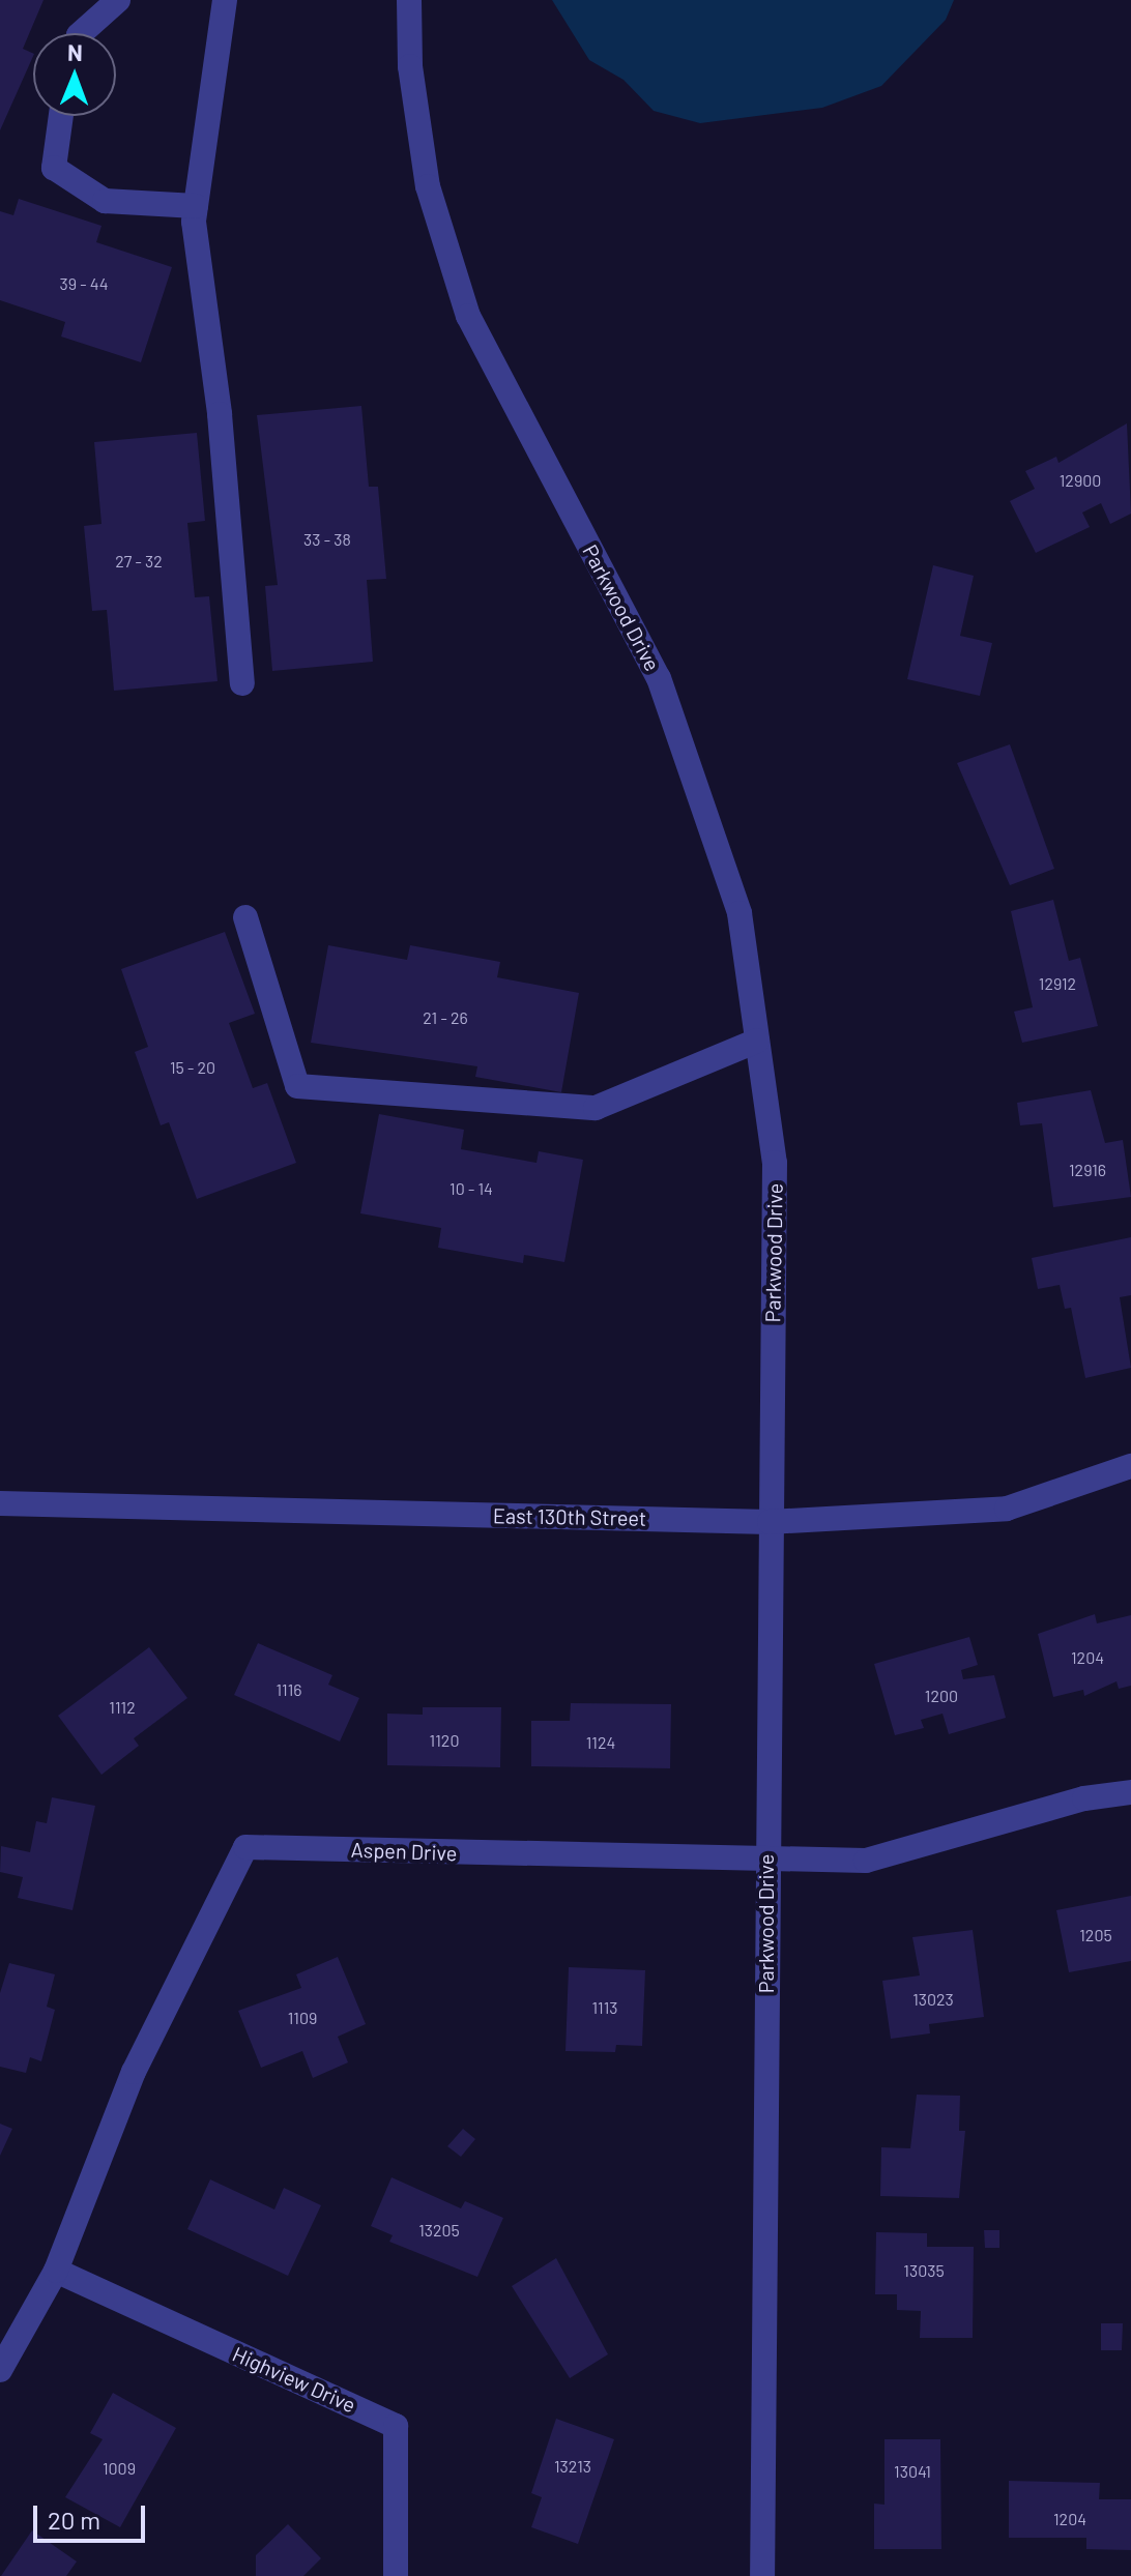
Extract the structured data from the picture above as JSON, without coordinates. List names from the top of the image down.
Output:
{
  "streets": {
    "street": [
      "Parkwood Drive",
      "East 130th Street",
      "Aspen Drive",
      "Highview Drive"
    ]
  },
  "crossings": [
    ["Parkwood Drive", "East 130th Street"],
    ["Parkwood Drive", "Aspen Drive"],
    ["Aspen Drive", "Highview Drive"]
  ],
  "house_numbers": [
    "39 - 44",
    "12900",
    "33 - 38",
    "27 - 32",
    "12912",
    "21 - 26",
    "15 - 20",
    "12916",
    "10 - 14",
    "1204",
    "1116",
    "1200",
    "1112",
    "1120",
    "1124",
    "1205",
    "13023",
    "1113",
    "1109",
    "13205",
    "13035",
    "13213",
    "1009",
    "13041",
    "1204"
  ],
  "scale_bar": "20 m",
  "north": "top"
}
